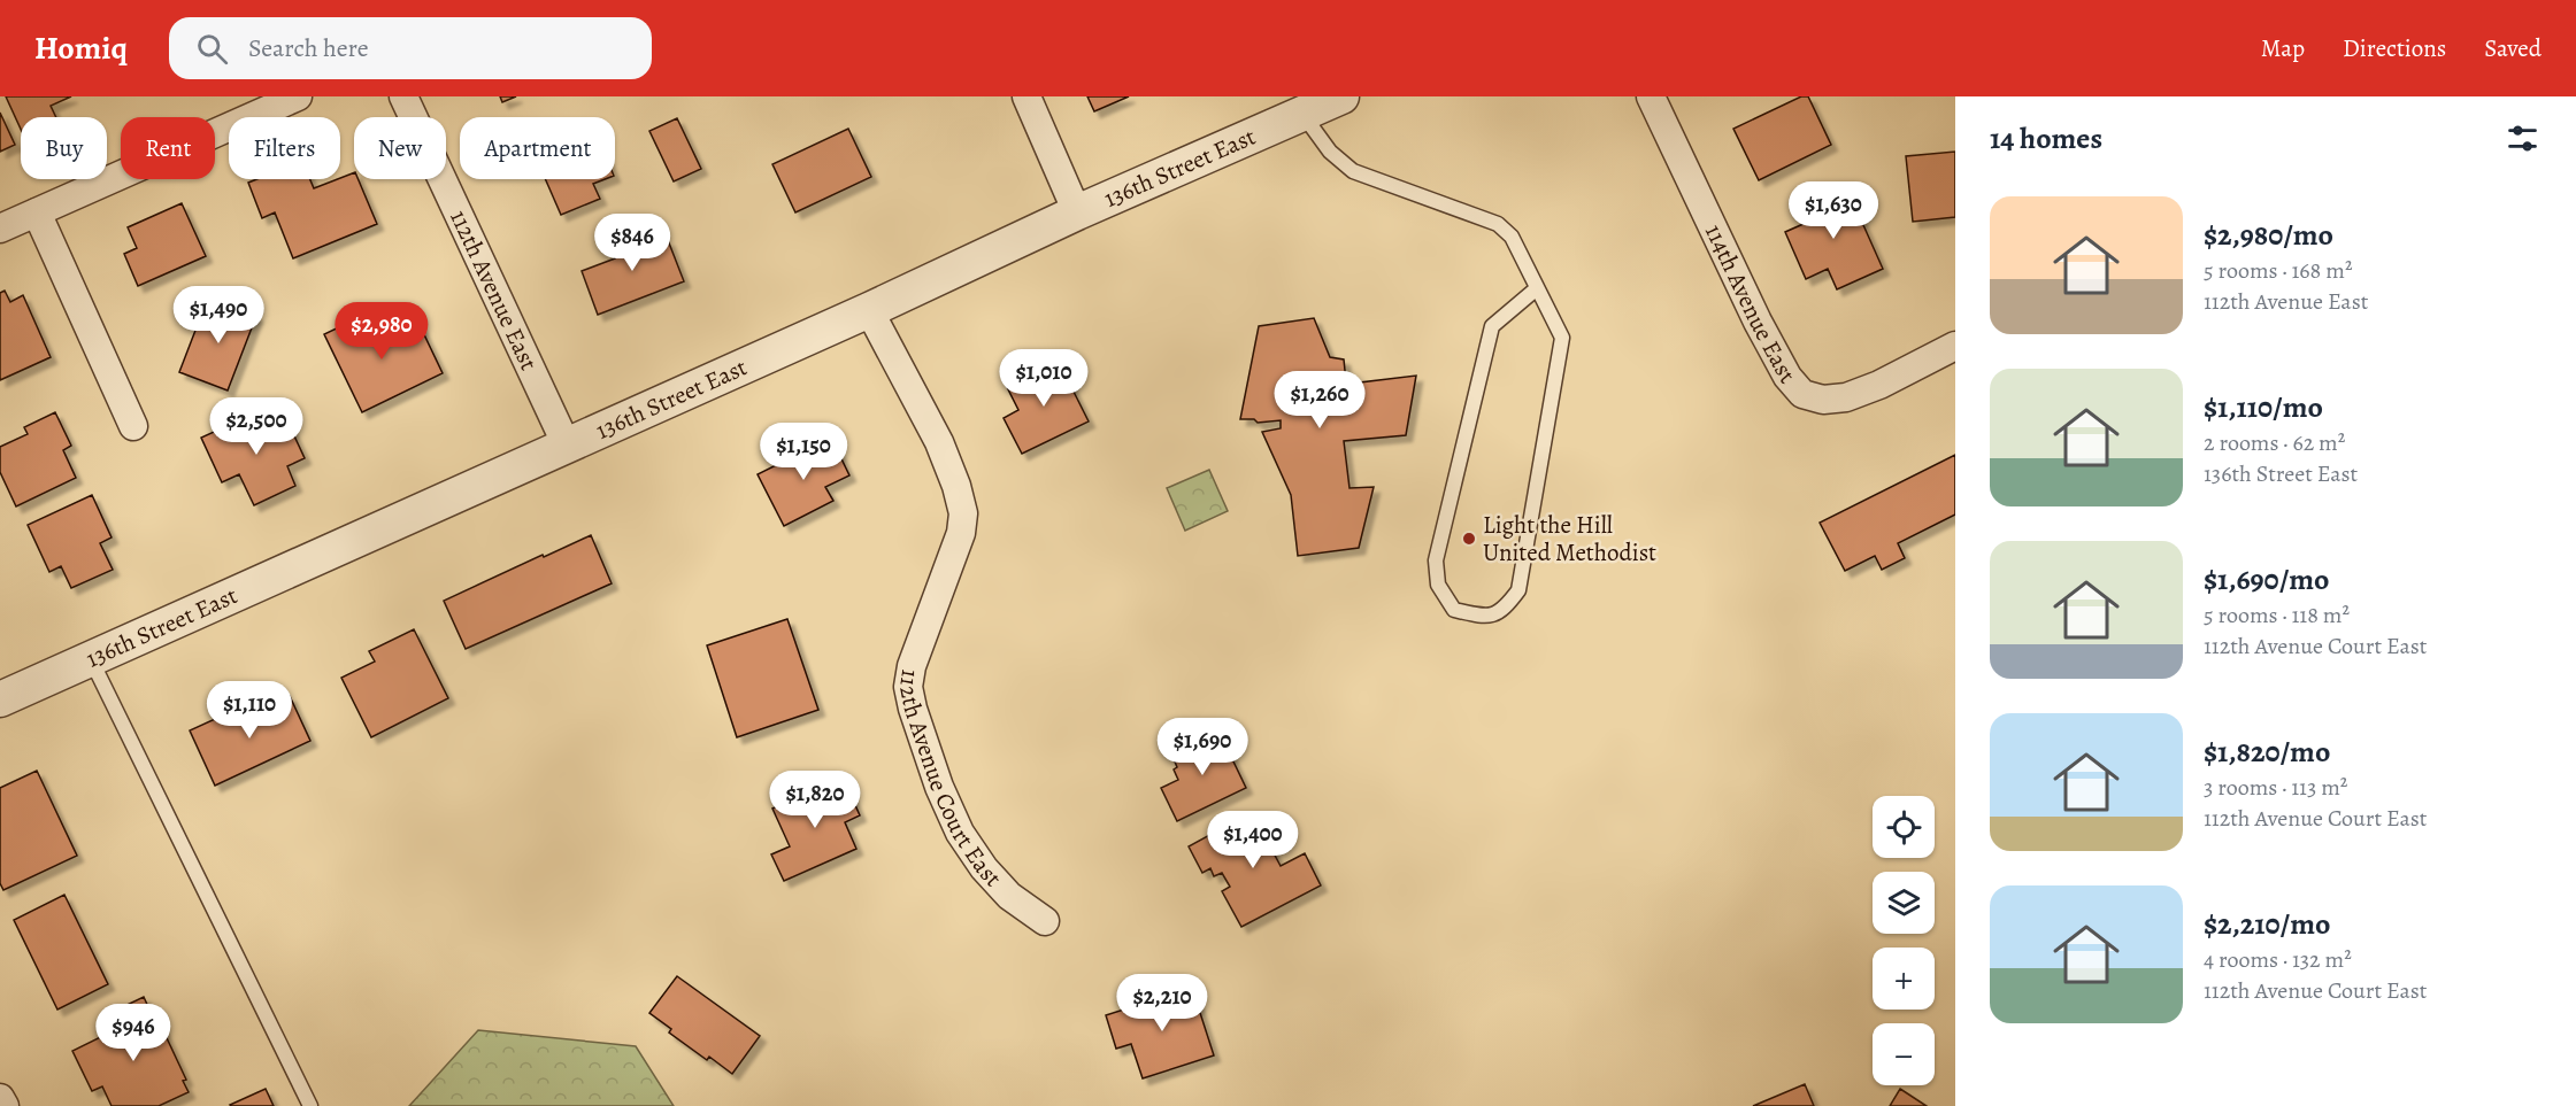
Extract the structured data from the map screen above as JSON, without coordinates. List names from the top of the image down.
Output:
{
  "streets": {
    "street": [
      "136th Street East",
      "112th Avenue East",
      "114th Avenue East",
      "112th Avenue Court East"
    ]
  },
  "crossings": [
    ["136th Street East", "112th Avenue East"],
    ["136th Street East", "112th Avenue Court East"]
  ],
  "places": ["Light the Hill United Methodist"],
  "page": {
    "header": "Homiq",
    "search": "Search here",
    "nav": ["Map", "Directions", "Saved"],
    "heading": "14 homes",
    "chip": [
      "Buy",
      "Rent",
      "Filters",
      "New",
      "Apartment"
    ],
    "list": [
      {
        "name": "$2,980/mo",
        "note": "5 rooms · 168 m² · 112th Avenue East"
      },
      {
        "name": "$1,110/mo",
        "note": "2 rooms · 62 m² · 136th Street East"
      },
      {
        "name": "$1,690/mo",
        "note": "5 rooms · 118 m² · 112th Avenue Court East"
      },
      {
        "name": "$1,820/mo",
        "note": "3 rooms · 113 m² · 112th Avenue Court East"
      },
      {
        "name": "$2,210/mo",
        "note": "4 rooms · 132 m² · 112th Avenue Court East"
      }
    ],
    "price": [
      "$1,630",
      "$846",
      "$1,490",
      "$2,980",
      "$1,010",
      "$1,260",
      "$2,500",
      "$1,150",
      "$1,110",
      "$1,690",
      "$1,820",
      "$1,400",
      "$2,210",
      "$946"
    ],
    "map_buttons": ["+", "−"]
  }
}
